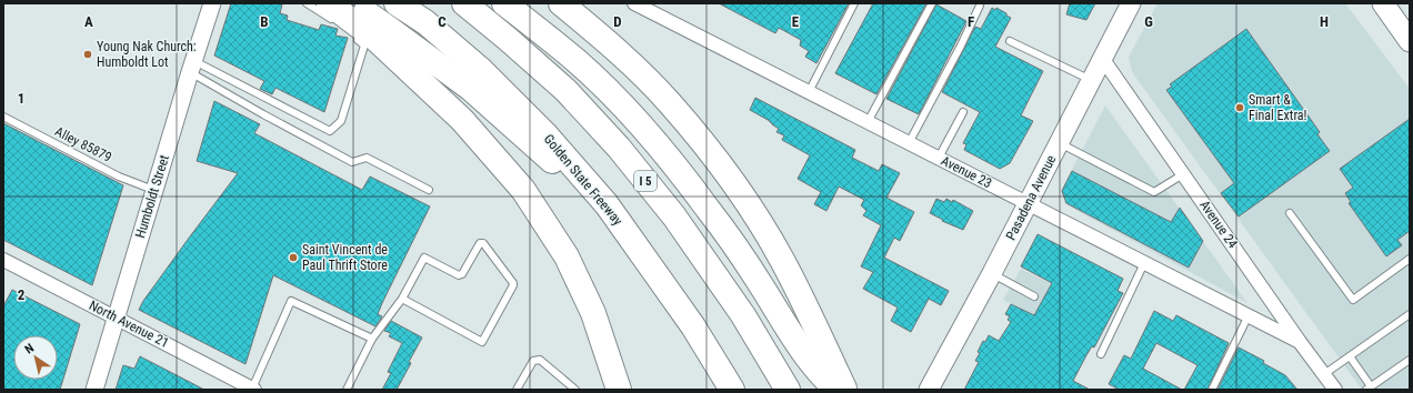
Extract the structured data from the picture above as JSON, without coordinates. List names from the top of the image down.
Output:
{
  "streets": {
    "highway": ["Golden State Freeway", "I 5"],
    "main road": ["Pasadena Avenue"],
    "street": [
      "Avenue 23",
      "Humboldt Street",
      "Avenue 24",
      "North Avenue 21"
    ],
    "lane": ["Alley 85879"]
  },
  "crossings": [
    ["Alley 85879", "Humboldt Street"],
    ["Avenue 23", "Pasadena Avenue"],
    ["Avenue 23", "Avenue 24"],
    ["Humboldt Street", "North Avenue 21"],
    ["Pasadena Avenue", "Avenue 24"]
  ],
  "places": ["Young Nak Church: Humboldt Lot", "Smart & Final Extra!", "Saint Vincent de Paul Thrift Store"],
  "north": "top left",
  "grid": {
    "columns": [
      "A",
      "B",
      "C",
      "D",
      "E",
      "F",
      "G",
      "H"
    ],
    "rows": ["1", "2"]
  }
}
